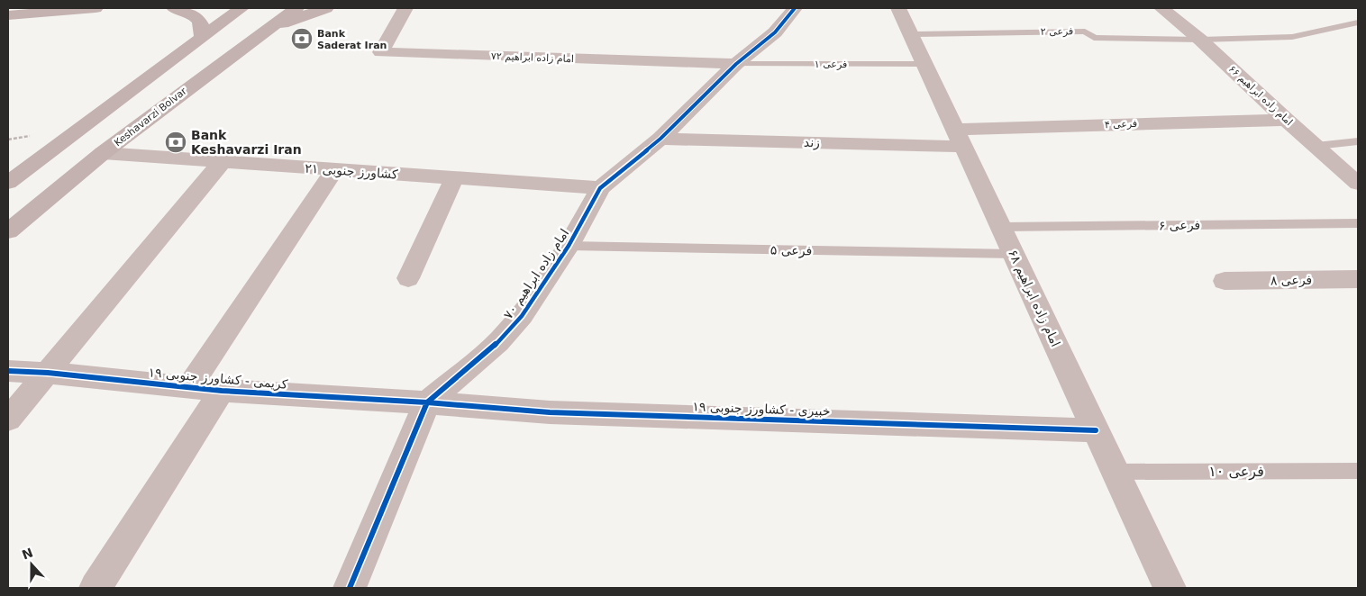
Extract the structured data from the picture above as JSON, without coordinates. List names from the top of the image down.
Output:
{
  "streets": {
    "main road": ["Keshavarzi Bolvar"],
    "street": [
      "امام زاده ابراهیم ۷۲",
      "امام زاده ابراهیم ۶۶",
      "فرعی ۴",
      "زند",
      "کشاورز جنوبی ۲۱",
      "امام زاده ابراهیم ۷۰",
      "فرعی ۸",
      "امام زاده ابراهیم ۶۸",
      "کریمی - کشاورز جنوبی ۱۹",
      "خبیری - کشاورز جنوبی ۱۹"
    ],
    "lane": [
      "فرعی ۲",
      "فرعی ۱",
      "فرعی ۶",
      "فرعی ۵",
      "فرعی ۱۰"
    ]
  },
  "crossings": [
    ["فرعی ۲", "امام زاده ابراهیم ۶۶"],
    ["فرعی ۲", "امام زاده ابراهیم ۶۸"],
    ["امام زاده ابراهیم ۷۲", "فرعی ۱"],
    ["امام زاده ابراهیم ۷۲", "امام زاده ابراهیم ۷۰"],
    ["فرعی ۱", "امام زاده ابراهیم ۷۰"],
    ["فرعی ۱", "امام زاده ابراهیم ۶۸"],
    ["امام زاده ابراهیم ۶۶", "فرعی ۴"],
    ["Keshavarzi Bolvar", "کشاورز جنوبی ۲۱"],
    ["فرعی ۴", "زند"],
    ["فرعی ۴", "امام زاده ابراهیم ۶۸"],
    ["زند", "امام زاده ابراهیم ۷۰"],
    ["زند", "امام زاده ابراهیم ۶۸"],
    ["کشاورز جنوبی ۲۱", "امام زاده ابراهیم ۷۰"],
    ["فرعی ۶", "امام زاده ابراهیم ۶۸"],
    ["فرعی ۵", "امام زاده ابراهیم ۷۰"],
    ["فرعی ۵", "امام زاده ابراهیم ۶۸"],
    ["امام زاده ابراهیم ۷۰", "کریمی - کشاورز جنوبی ۱۹"],
    ["امام زاده ابراهیم ۷۰", "خبیری - کشاورز جنوبی ۱۹"],
    ["امام زاده ابراهیم ۶۸", "خبیری - کشاورز جنوبی ۱۹"],
    ["امام زاده ابراهیم ۶۸", "فرعی ۱۰"],
    ["کریمی - کشاورز جنوبی ۱۹", "خبیری - کشاورز جنوبی ۱۹"]
  ],
  "places": {
    "bank": ["Bank Saderat Iran", "Bank Keshavarzi Iran"]
  },
  "north": "top"
}
